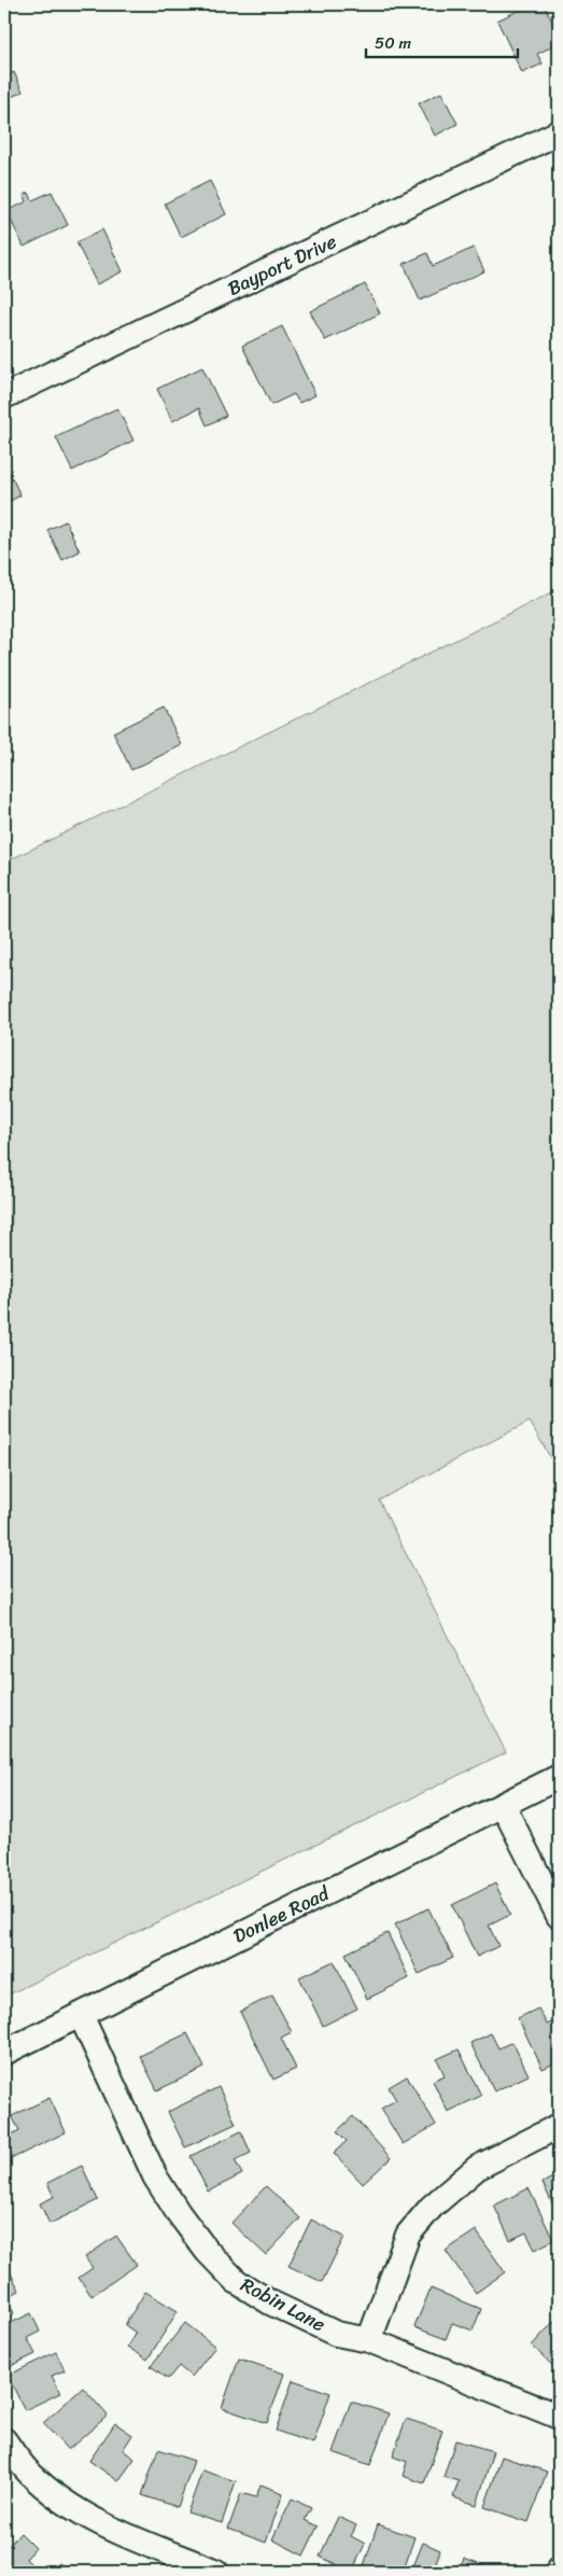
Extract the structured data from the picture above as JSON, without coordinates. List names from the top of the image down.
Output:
{
  "streets": {
    "street": ["Bayport Drive", "Donlee Road", "Robin Lane"]
  },
  "crossings": [
    ["Donlee Road", "Robin Lane"]
  ],
  "scale_bar": "50 m"
}
